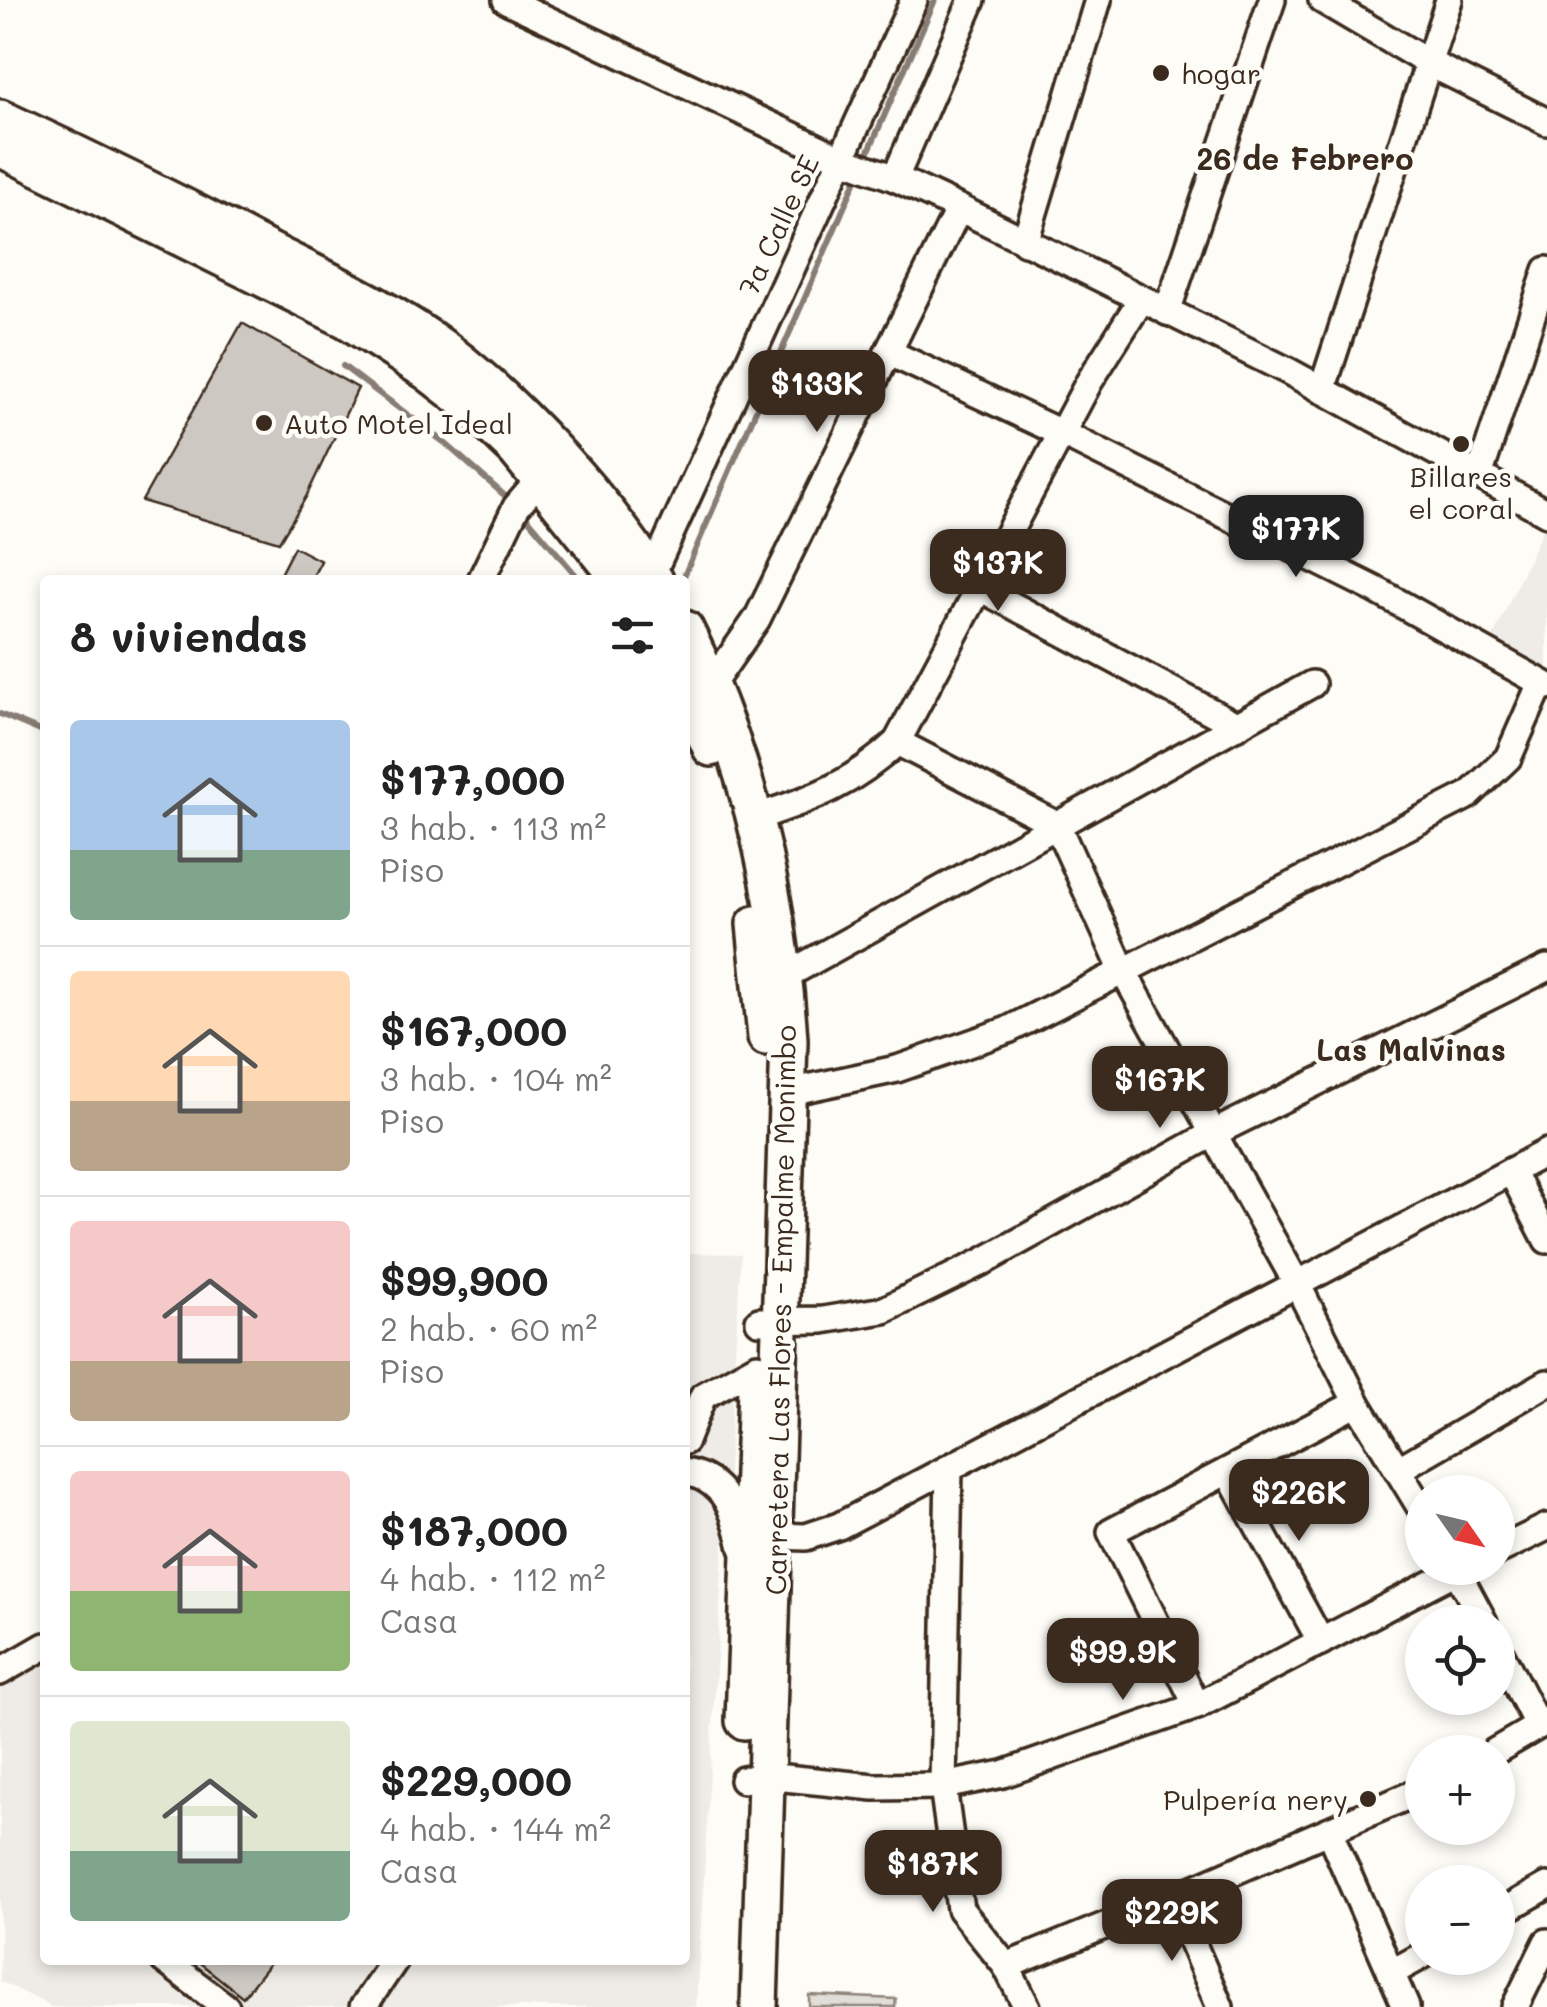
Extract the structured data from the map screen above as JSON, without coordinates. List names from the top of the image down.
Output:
{
  "streets": {
    "highway": ["Carretera Las Flores - Empalme Monimbo"],
    "street": ["7a Calle SE"]
  },
  "districts": ["26 de Febrero", "Las Malvinas"],
  "places": [
    "hogar",
    "Auto Motel Ideal",
    "Billares el coral",
    "Pulpería nery"
  ],
  "north": "bottom right",
  "page": {
    "price": [
      "$133K",
      "$177K",
      "$137K",
      "$167K",
      "$226K",
      "$99.9K",
      "$187K",
      "$229K"
    ],
    "heading": "8 viviendas",
    "list": [
      {
        "name": "$177,000",
        "note": "3 hab. · 113 m² · Piso"
      },
      {
        "name": "$167,000",
        "note": "3 hab. · 104 m² · Piso"
      },
      {
        "name": "$99,900",
        "note": "2 hab. · 60 m² · Piso"
      },
      {
        "name": "$187,000",
        "note": "4 hab. · 112 m² · Casa"
      },
      {
        "name": "$229,000",
        "note": "4 hab. · 144 m² · Casa"
      }
    ],
    "map_buttons": ["+", "−"]
  }
}
